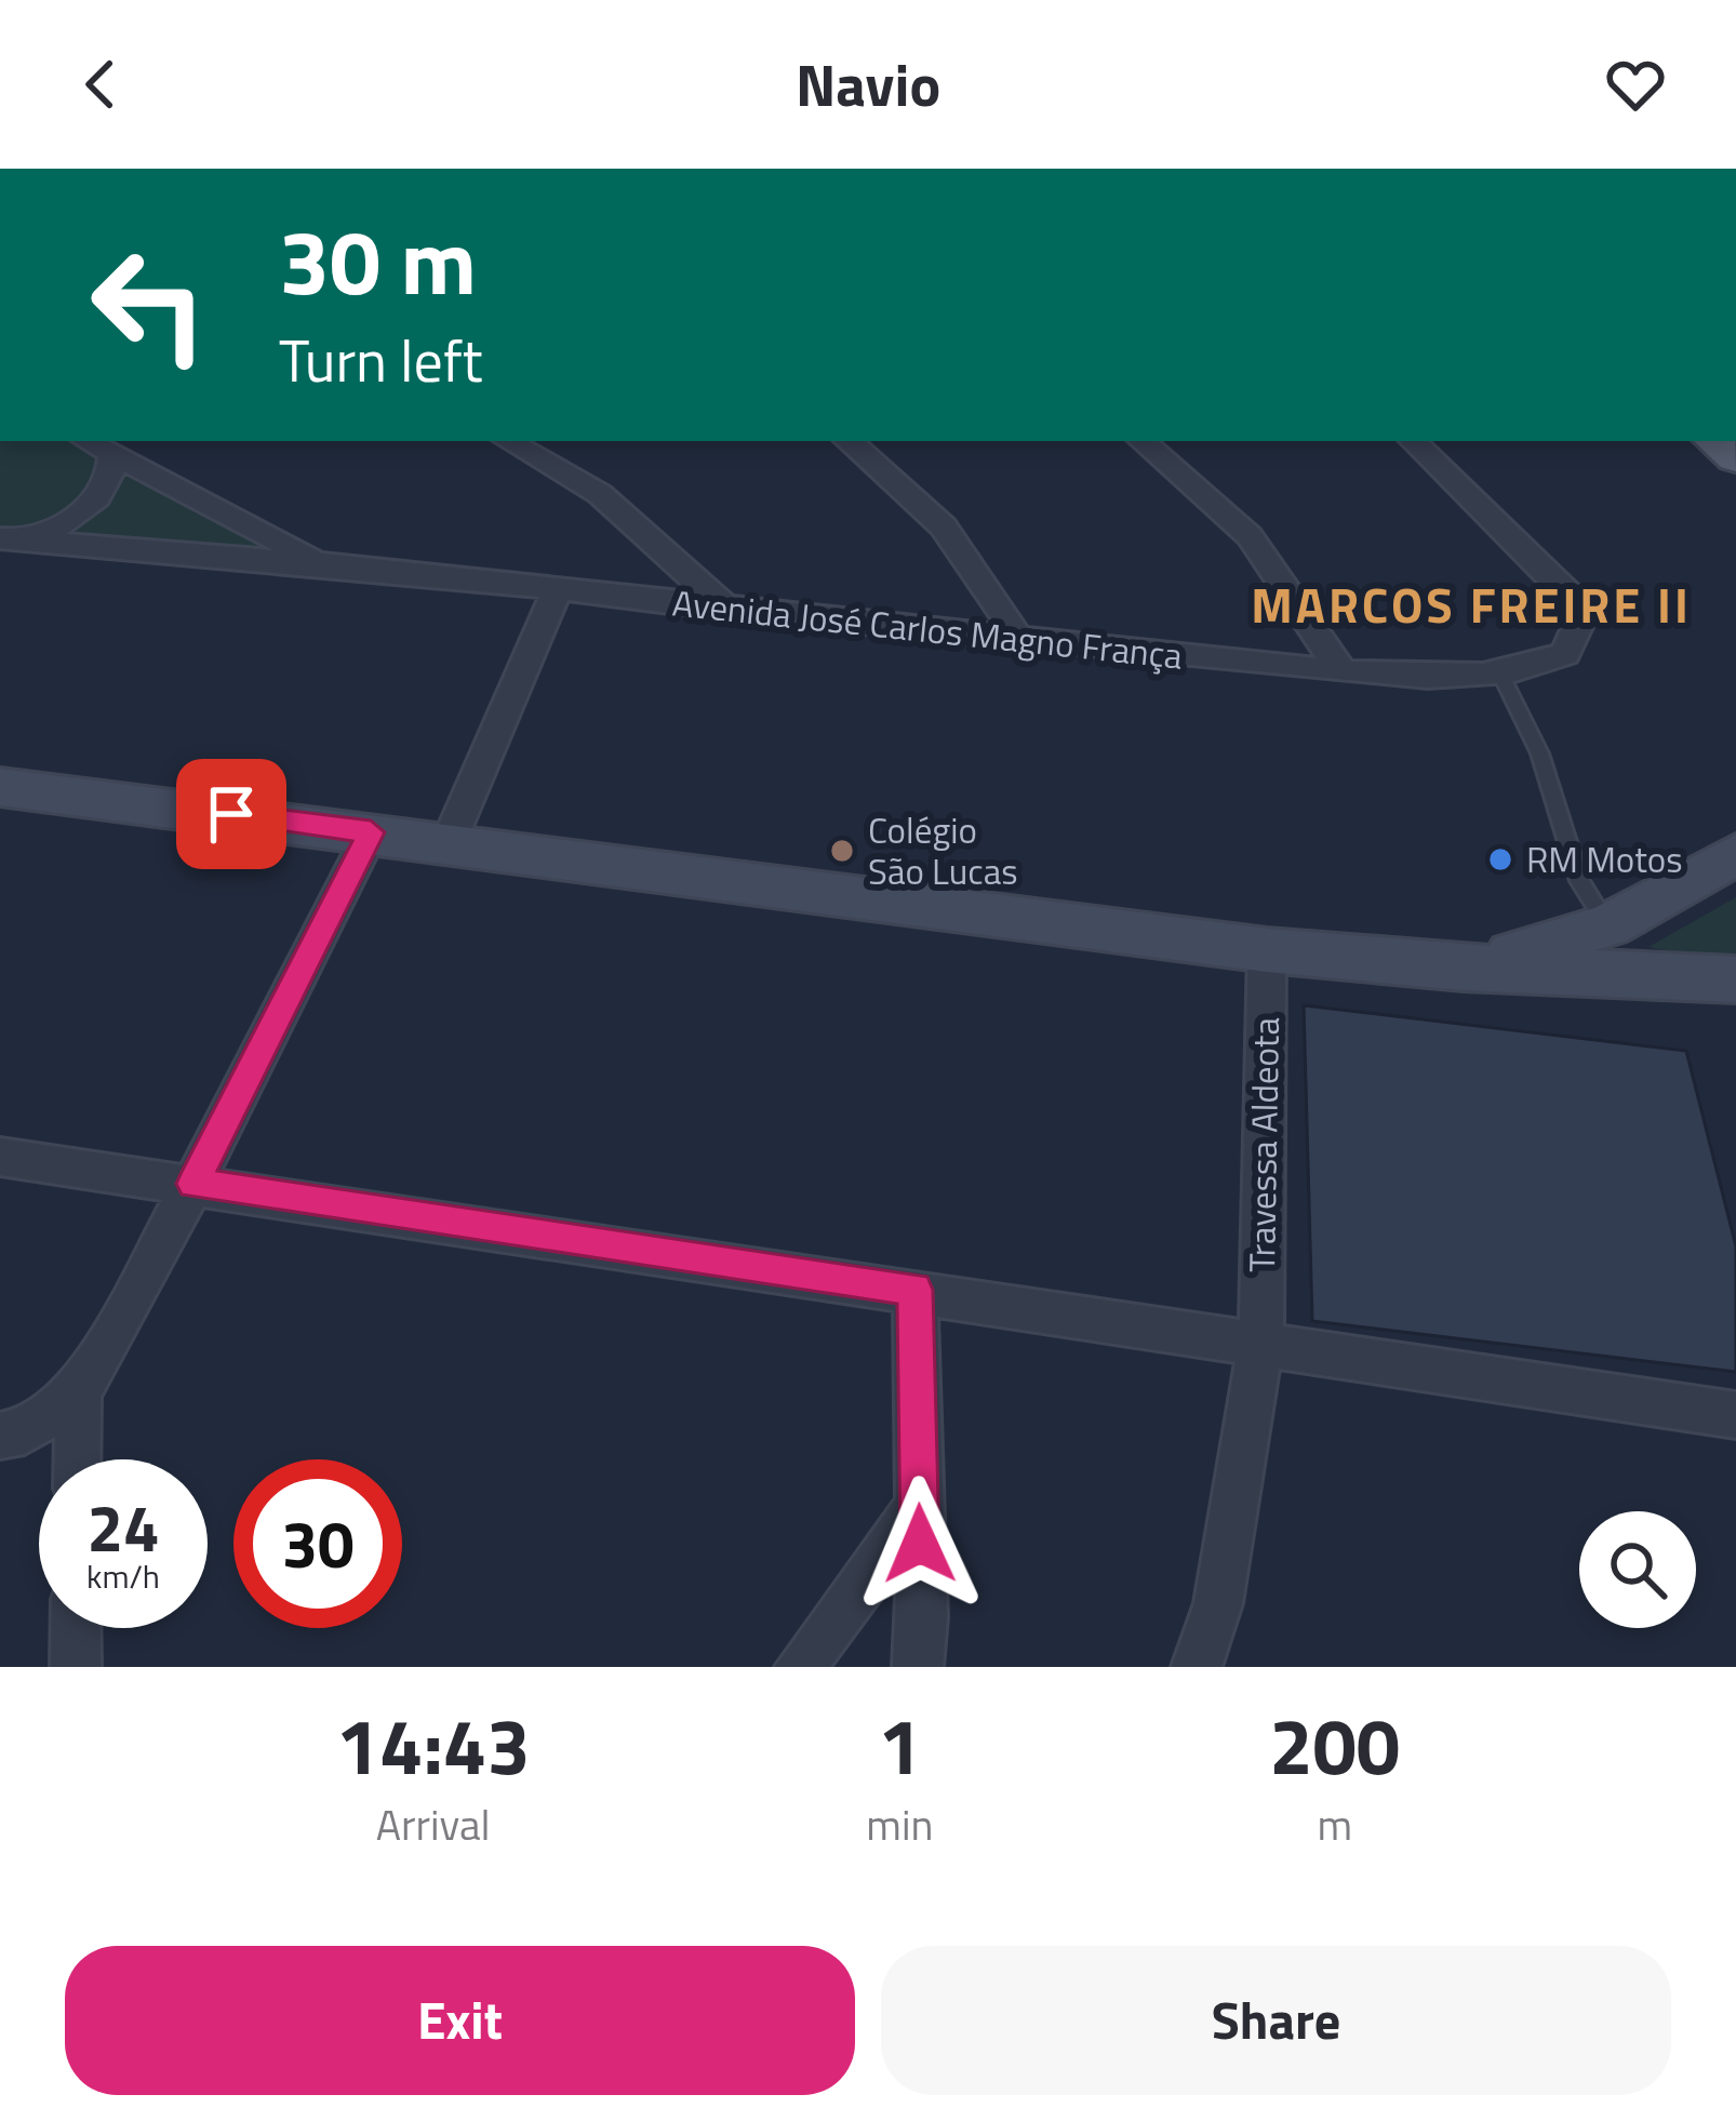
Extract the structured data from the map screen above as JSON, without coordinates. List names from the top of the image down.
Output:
{
  "streets": {
    "street": ["Avenida José Carlos Magno França", "Travessa Aldeota"]
  },
  "districts": ["MARCOS FREIRE II"],
  "places": ["Colégio São Lucas", "RM Motos"],
  "page": {
    "header": "Navio",
    "turn": ["30 m", "Turn left"],
    "speed": "24 km/h",
    "limit": "30",
    "eta": [
      "14:43",
      "Arrival",
      "1",
      "min",
      "200",
      "m"
    ],
    "buttons": ["Exit", "Share"]
  }
}
